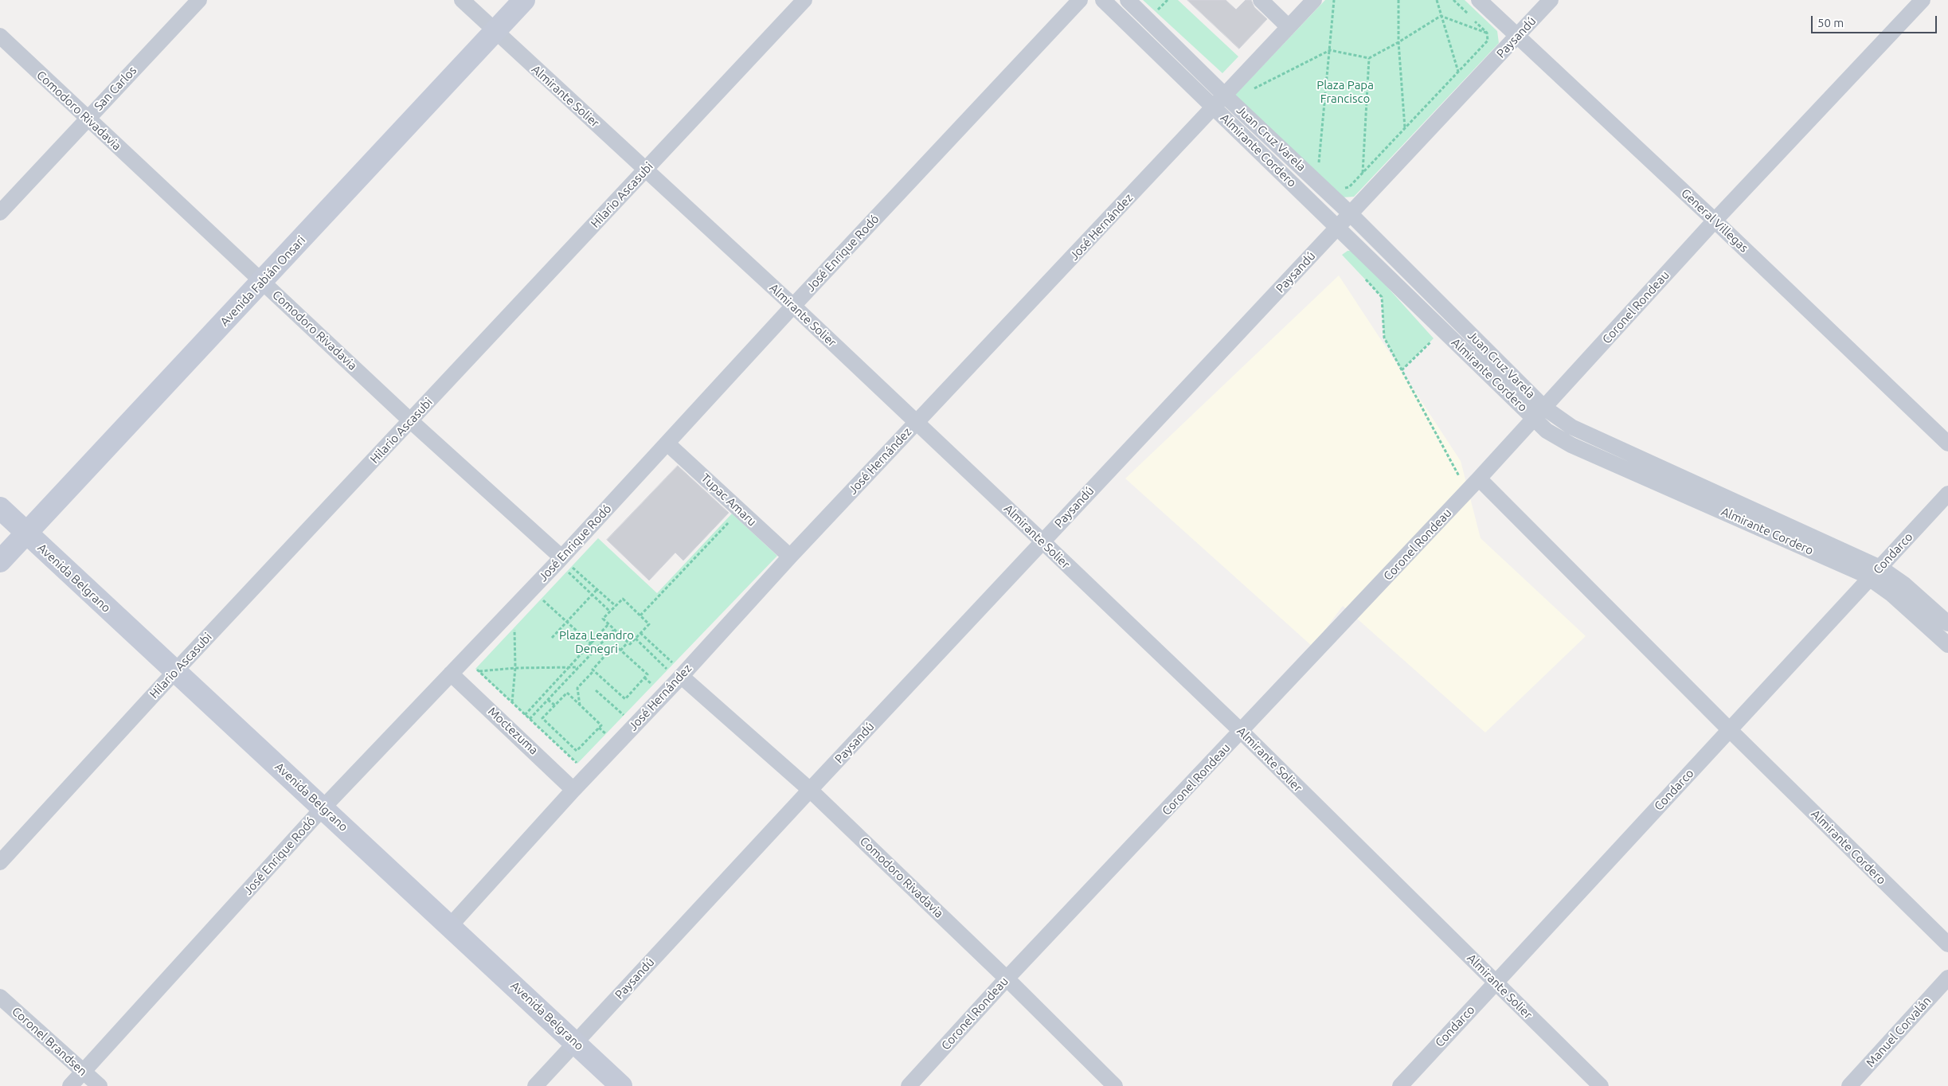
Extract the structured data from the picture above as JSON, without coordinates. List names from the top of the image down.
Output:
{
  "streets": {
    "street": [
      "Paysandú",
      "San Carlos",
      "Almirante Solier",
      "Comodoro Rivadavia",
      "Juan Cruz Varela",
      "Almirante Cordero",
      "Hilario Ascasubi",
      "General Villegas",
      "José Hernández",
      "José Enrique Rodó",
      "Avenida Fabián Onsari",
      "Coronel Rondeau",
      "Tupac Amaru",
      "Condarco",
      "Avenida Belgrano",
      "Moctezuma",
      "Manuel Corvalán",
      "Coronel Brandsen"
    ]
  },
  "crossings": [
    ["Paysandú", "Almirante Solier"],
    ["Paysandú", "Comodoro Rivadavia"],
    ["Paysandú", "Juan Cruz Varela"],
    ["Paysandú", "Almirante Cordero"],
    ["Paysandú", "General Villegas"],
    ["Paysandú", "Avenida Belgrano"],
    ["San Carlos", "Comodoro Rivadavia"],
    ["Almirante Solier", "Hilario Ascasubi"],
    ["Almirante Solier", "José Hernández"],
    ["Almirante Solier", "José Enrique Rodó"],
    ["Almirante Solier", "Avenida Fabián Onsari"],
    ["Almirante Solier", "Coronel Rondeau"],
    ["Almirante Solier", "Condarco"],
    ["Comodoro Rivadavia", "Hilario Ascasubi"],
    ["Comodoro Rivadavia", "José Hernández"],
    ["Comodoro Rivadavia", "José Enrique Rodó"],
    ["Comodoro Rivadavia", "Avenida Fabián Onsari"],
    ["Comodoro Rivadavia", "Coronel Rondeau"],
    ["Juan Cruz Varela", "Almirante Cordero"],
    ["Juan Cruz Varela", "José Hernández"],
    ["Juan Cruz Varela", "Coronel Rondeau"],
    ["Almirante Cordero", "José Hernández"],
    ["Almirante Cordero", "Coronel Rondeau"],
    ["Almirante Cordero", "Condarco"],
    ["Hilario Ascasubi", "Avenida Belgrano"],
    ["General Villegas", "Coronel Rondeau"],
    ["José Hernández", "Tupac Amaru"],
    ["José Hernández", "Avenida Belgrano"],
    ["José Hernández", "Moctezuma"],
    ["José Enrique Rodó", "Tupac Amaru"],
    ["José Enrique Rodó", "Avenida Belgrano"],
    ["José Enrique Rodó", "Moctezuma"],
    ["José Enrique Rodó", "Coronel Brandsen"],
    ["Avenida Fabián Onsari", "Avenida Belgrano"]
  ],
  "parks": ["Plaza Papa Francisco", "Plaza Leandro Denegri"],
  "scale_bar": "50 m"
}
